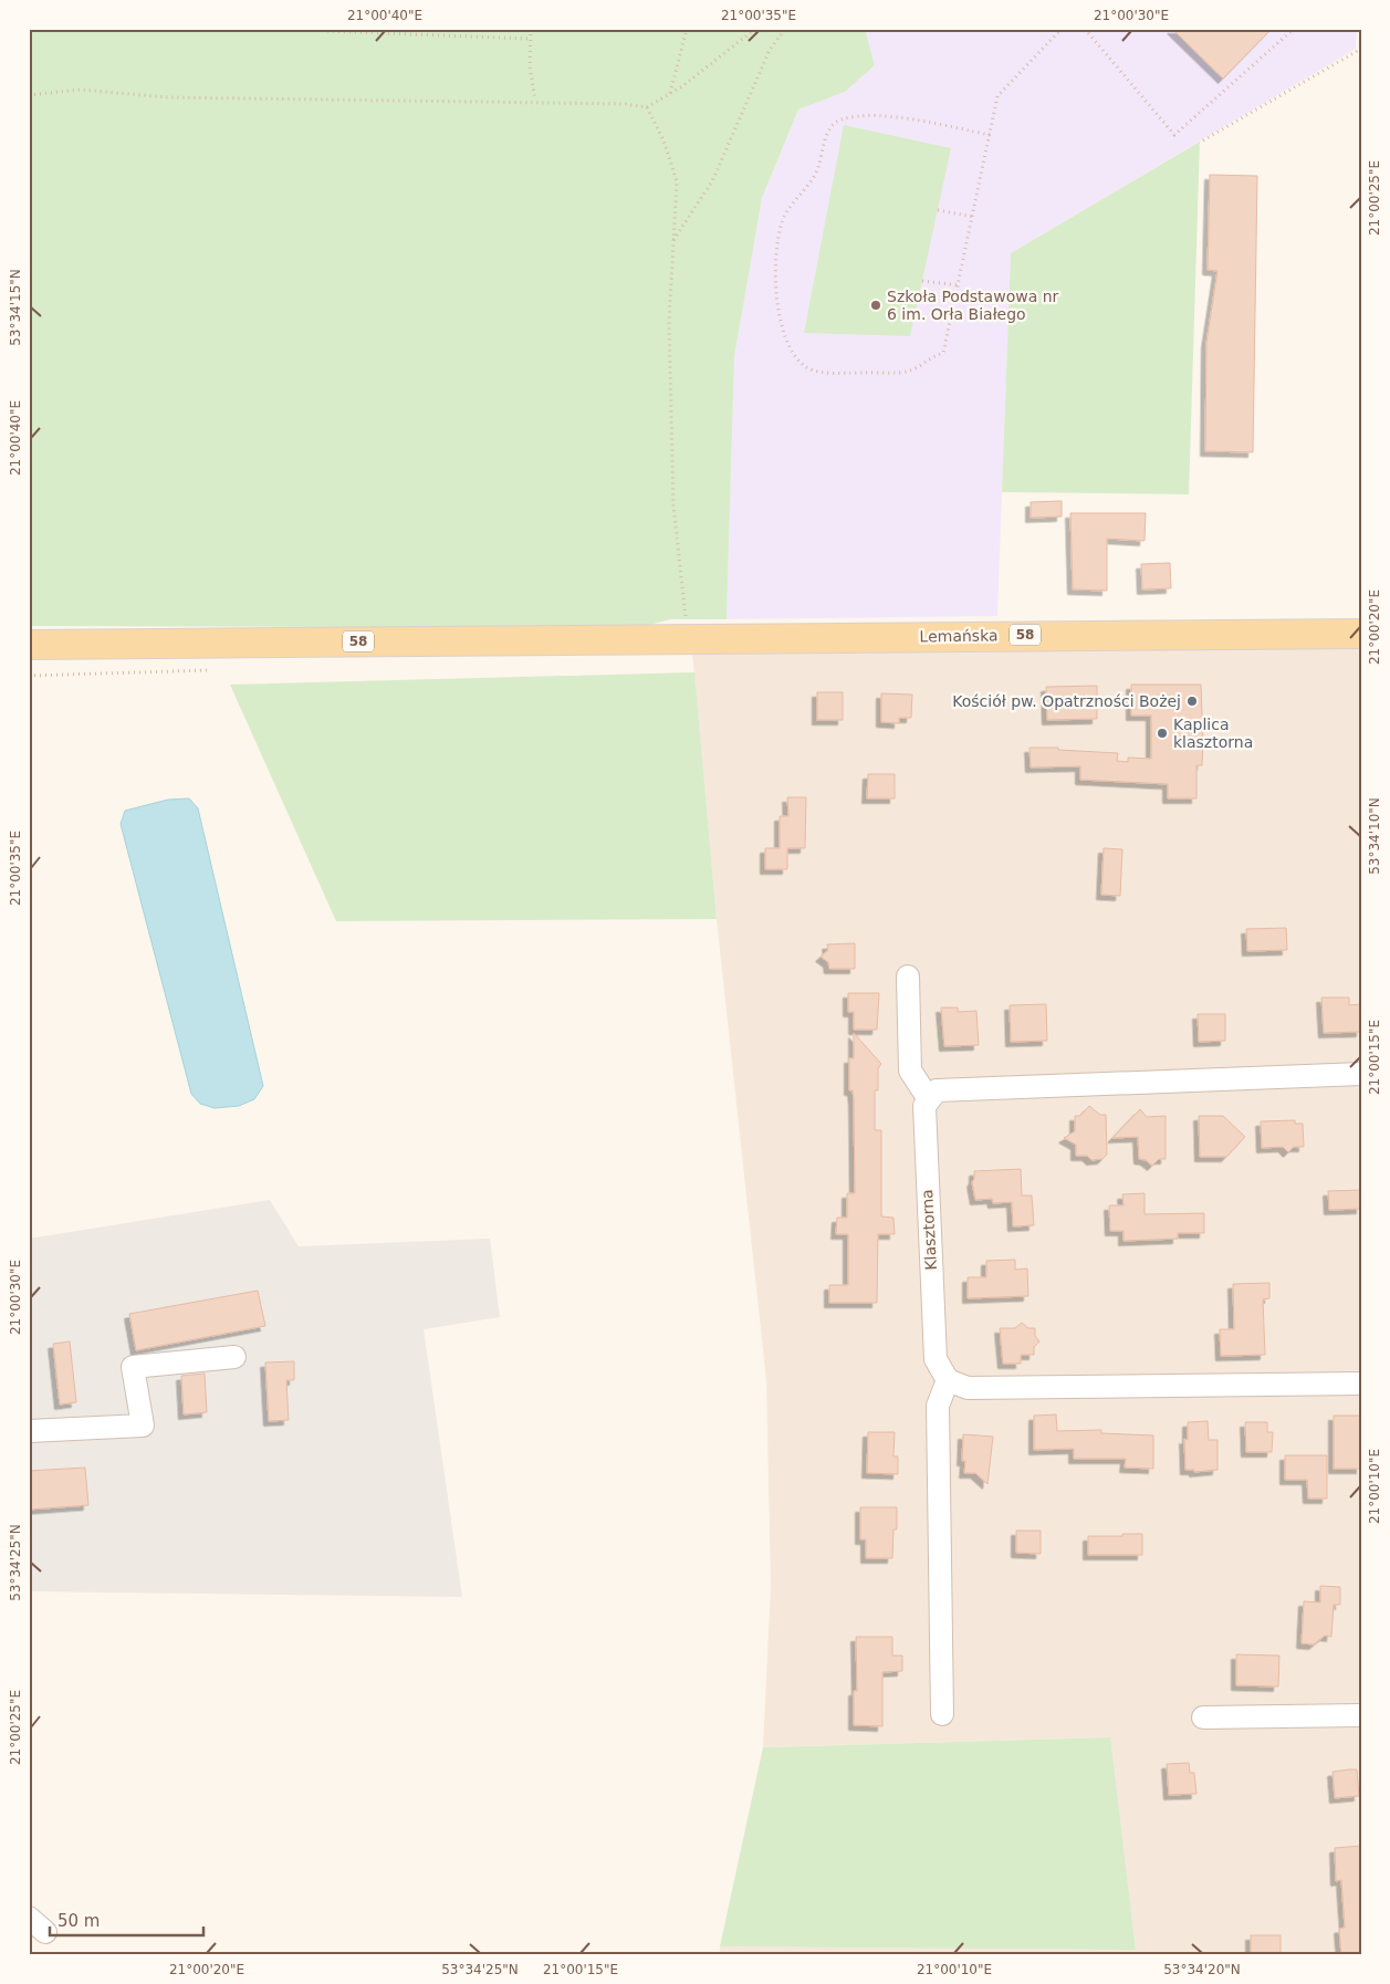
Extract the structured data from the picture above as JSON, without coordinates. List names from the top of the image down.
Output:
{
  "streets": {
    "main road": ["58", "Lemańska"],
    "street": ["Klasztorna"]
  },
  "crossings": [
    ["58", "Lemańska"]
  ],
  "places": ["Szkoła Podstawowa nr 6 im. Orła Białego", "Kościół pw. Opatrzności Bożej", "Kaplica klasztorna"],
  "scale_bar": "50 m",
  "coordinates": [
    "21°00'40\"E",
    "21°00'35\"E",
    "21°00'30\"E",
    "21°00'25\"E",
    "53°34'15\"N",
    "21°00'20\"E",
    "53°34'10\"N",
    "21°00'15\"E",
    "21°00'10\"E",
    "53°34'25\"N",
    "53°34'20\"N"
  ]
}
